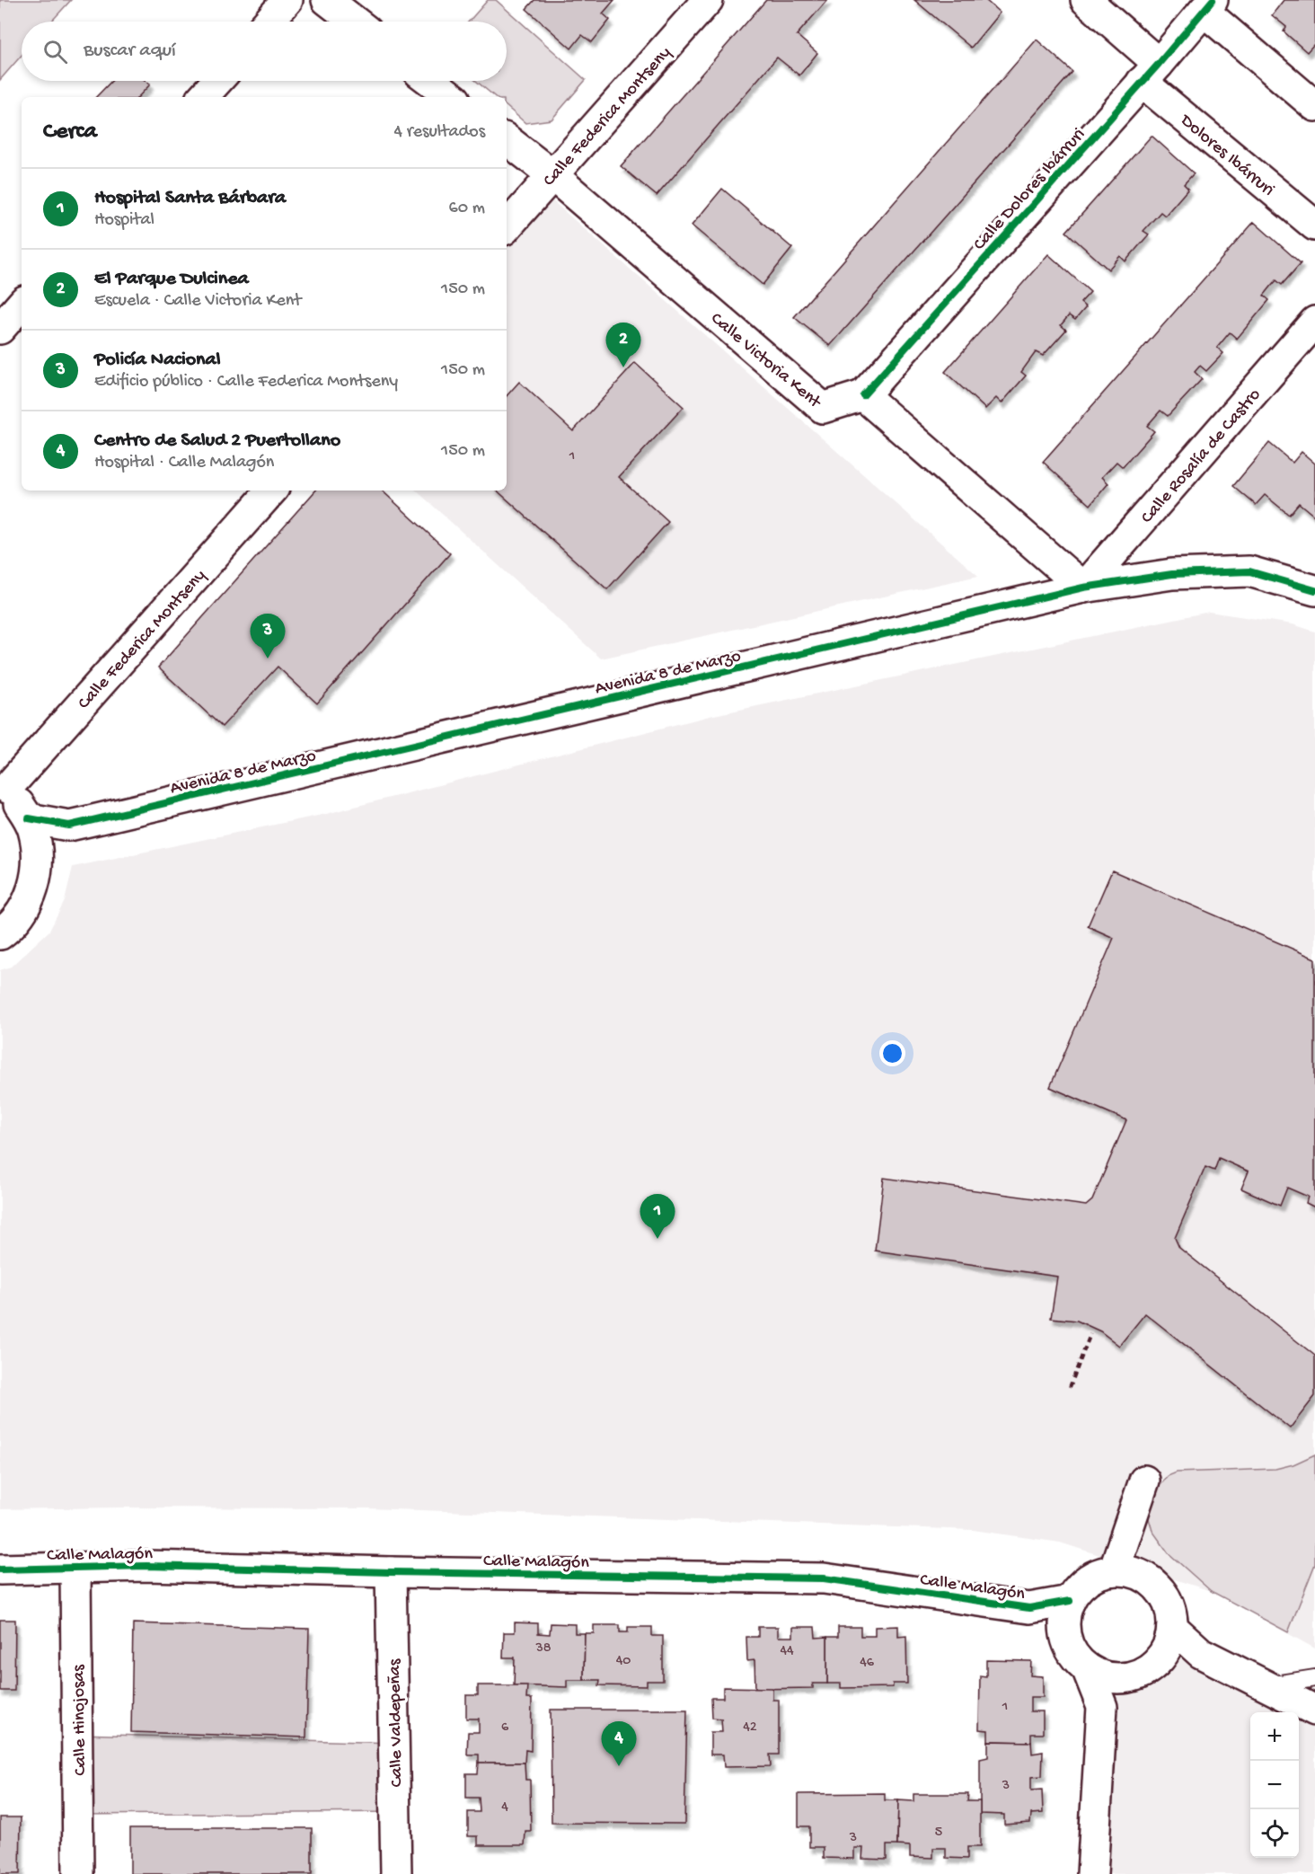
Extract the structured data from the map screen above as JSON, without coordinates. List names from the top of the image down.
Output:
{
  "streets": {
    "street": [
      "Calle Federica Montseny",
      "Dolores Ibárruri",
      "Calle Dolores Ibárruri",
      "Calle Victoria Kent",
      "Calle Rosalía de Castro",
      "Avenida 8 de Marzo",
      "Calle Malagón",
      "Calle Hinojosas",
      "Calle Valdepeñas"
    ]
  },
  "crossings": [
    ["Calle Federica Montseny", "Calle Victoria Kent"],
    ["Dolores Ibárruri", "Calle Dolores Ibárruri"],
    ["Calle Dolores Ibárruri", "Calle Victoria Kent"],
    ["Calle Rosalía de Castro", "Avenida 8 de Marzo"],
    ["Calle Malagón", "Calle Hinojosas"],
    ["Calle Malagón", "Calle Valdepeñas"]
  ],
  "house_numbers": [
    "1",
    "38",
    "44",
    "40",
    "46",
    "1",
    "6",
    "42",
    "3",
    "4",
    "5",
    "3"
  ],
  "page": {
    "search": "Buscar aquí",
    "heading": ["Cerca", "4 resultados"],
    "list": [
      {
        "mark": "1",
        "name": "Hospital Santa Bárbara",
        "note": "Hospital",
        "value": "60 m"
      },
      {
        "mark": "2",
        "name": "El Parque Dulcinea",
        "note": "Escuela · Calle Victoria Kent",
        "value": "150 m"
      },
      {
        "mark": "3",
        "name": "Policía Nacional",
        "note": "Edificio público · Calle Federica Montseny",
        "value": "150 m"
      },
      {
        "mark": "4",
        "name": "Centro de Salud 2 Puertollano",
        "note": "Hospital · Calle Malagón",
        "value": "150 m"
      }
    ],
    "pins": [
      "2",
      "3",
      "1",
      "4"
    ],
    "map_buttons": ["+", "−"]
  }
}
